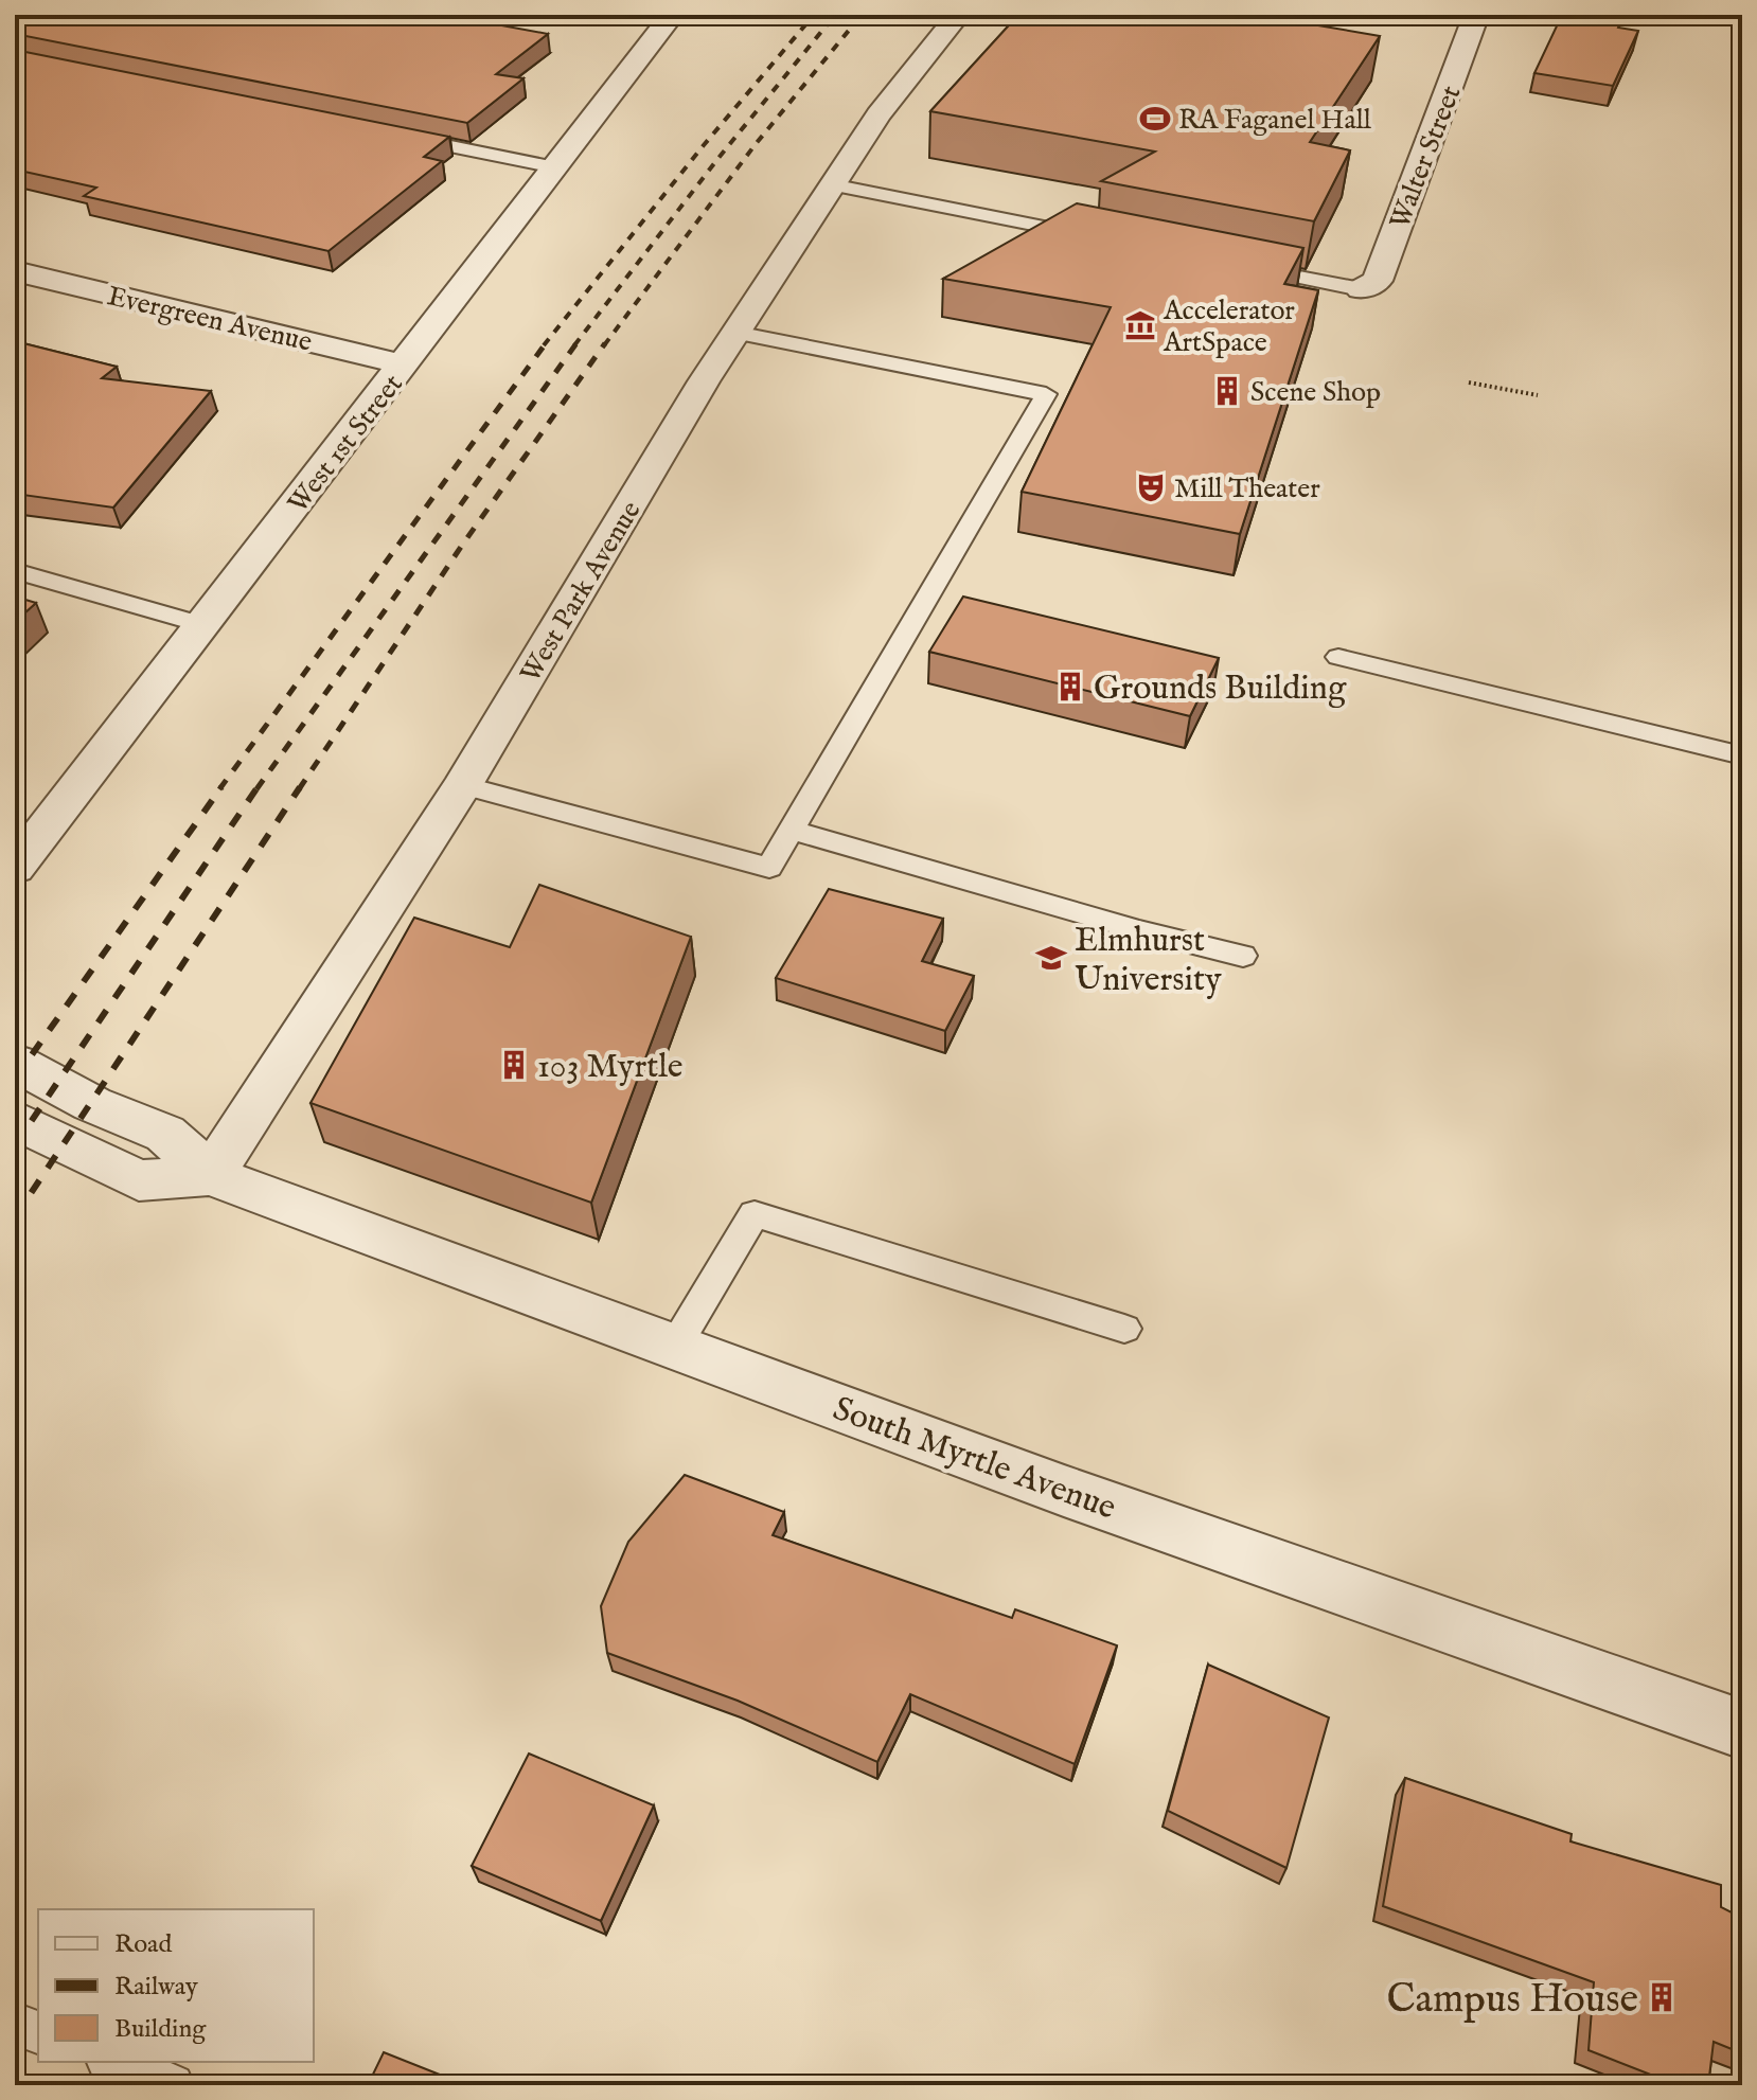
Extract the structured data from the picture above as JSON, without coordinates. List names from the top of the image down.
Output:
{
  "streets": {
    "street": [
      "Walter Street",
      "Evergreen Avenue",
      "West 1st Street",
      "West Park Avenue",
      "South Myrtle Avenue"
    ]
  },
  "crossings": [
    ["Evergreen Avenue", "West 1st Street"],
    ["West Park Avenue", "South Myrtle Avenue"]
  ],
  "places": {
    "sports": ["RA Faganel Hall"],
    "museum": ["Accelerator ArtSpace"],
    "building": [
      "Scene Shop",
      "Grounds Building",
      "103 Myrtle",
      "Campus House"
    ],
    "theatre": ["Mill Theater"],
    "school or university": ["Elmhurst University"]
  },
  "legend": ["Road", "Railway", "Building"]
}
